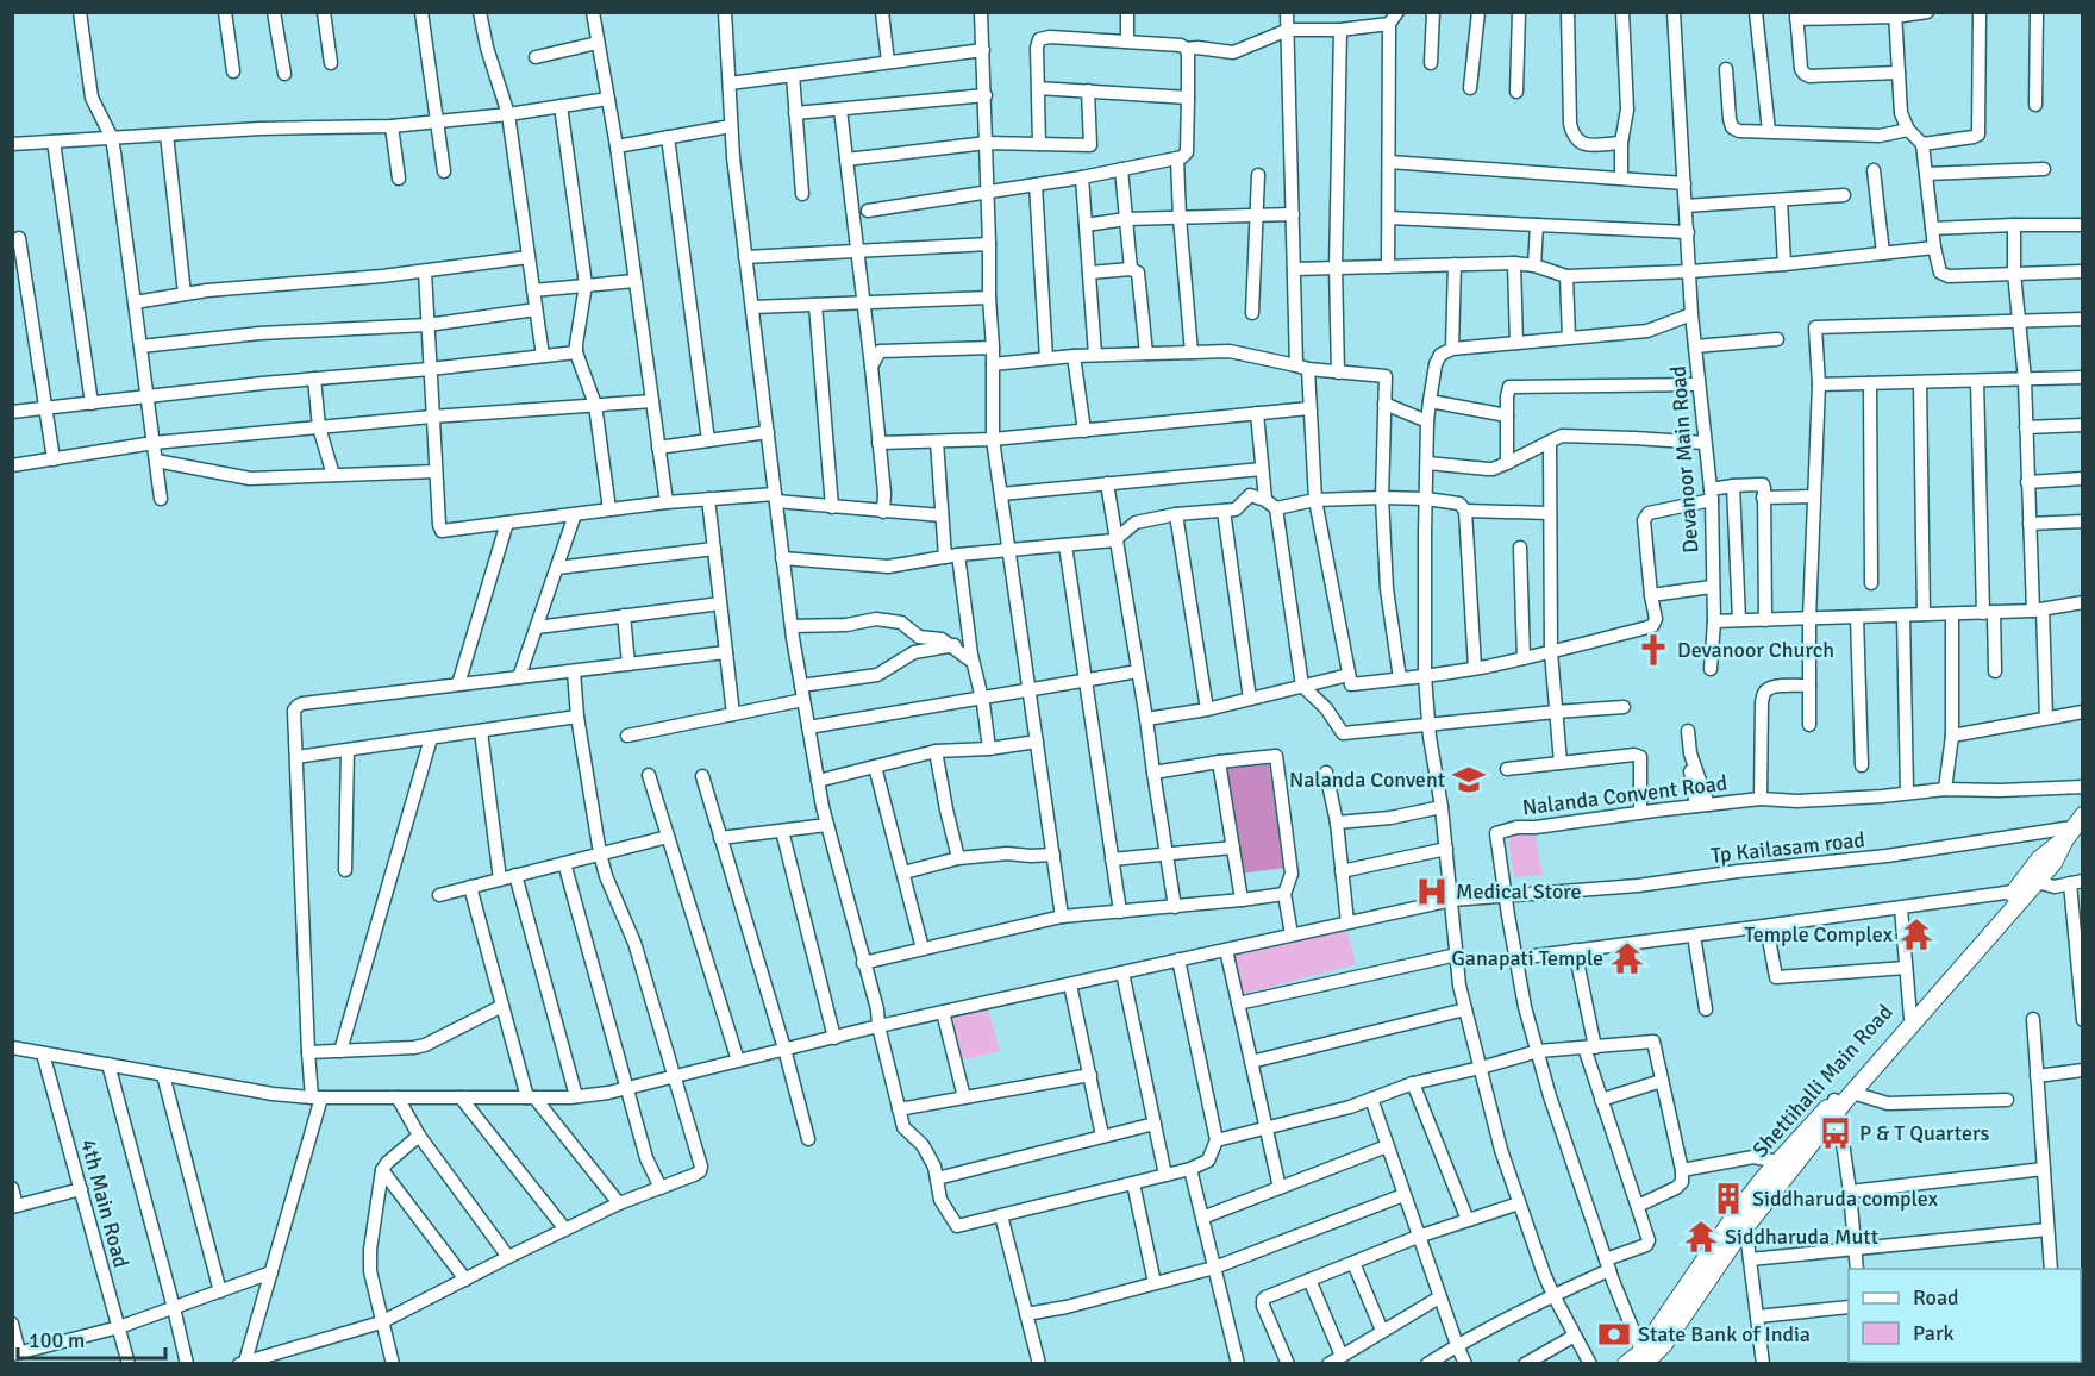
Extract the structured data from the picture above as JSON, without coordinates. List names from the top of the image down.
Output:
{
  "streets": {
    "main road": ["Shettihalli Main Road"],
    "street": [
      "Devanoor Main Road",
      "Nalanda Convent Road",
      "Tp Kailasam road",
      "4th Main Road"
    ]
  },
  "crossings": [
    ["Nalanda Convent Road", "Tp Kailasam road"],
    ["Nalanda Convent Road", "Shettihalli Main Road"],
    ["Tp Kailasam road", "Shettihalli Main Road"],
    ["Tp Kailasam road", "4th Main Road"]
  ],
  "places": {
    "church": ["Devanoor Church"],
    "school or university": ["Nalanda Convent"],
    "hospital": ["Medical Store"],
    "temple": ["Temple Complex", "Ganapati Temple", "Siddharuda Mutt"],
    "bus stop": ["P & T Quarters"],
    "building": ["Siddharuda complex"],
    "bank": ["State Bank of India"]
  },
  "legend": ["Road", "Park"],
  "scale_bar": "100 m"
}
